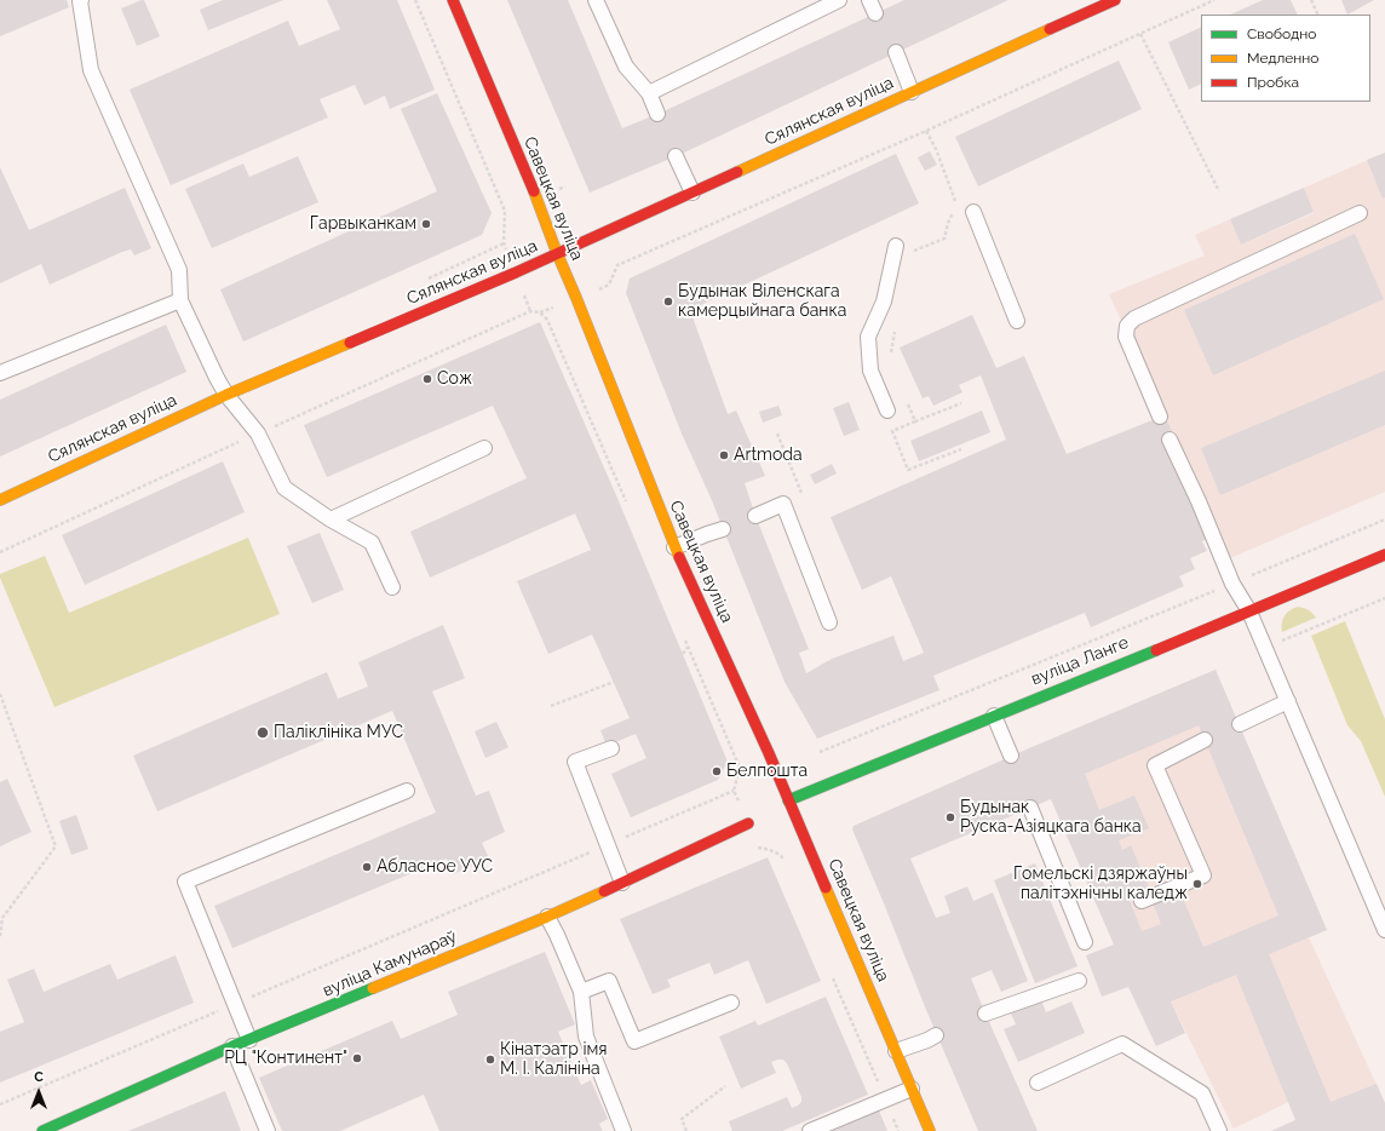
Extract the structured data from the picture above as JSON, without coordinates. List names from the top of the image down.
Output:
{
  "streets": {
    "street": [
      "Сялянская вуліца",
      "Савецкая вуліца",
      "вуліца Ланге",
      "вуліца Камунараў"
    ]
  },
  "crossings": [
    ["Сялянская вуліца", "Савецкая вуліца"],
    ["Савецкая вуліца", "вуліца Ланге"]
  ],
  "places": [
    "Гарвыканкам",
    "Будынак Віленскага камерцыйнага банка",
    "Сож",
    "Artmoda",
    "Паліклініка МУС",
    "Белпошта",
    "Будынак Руска-Азіяцкага банка",
    "Абласное УУС",
    "Гомельскі дзяржаўны палітэхнічны каледж",
    "РЦ \"Континент\"",
    "Кінатэатр імя М. І. Калініна"
  ],
  "legend": ["Свободно", "Медленно", "Пробка"],
  "north": "top"
}
